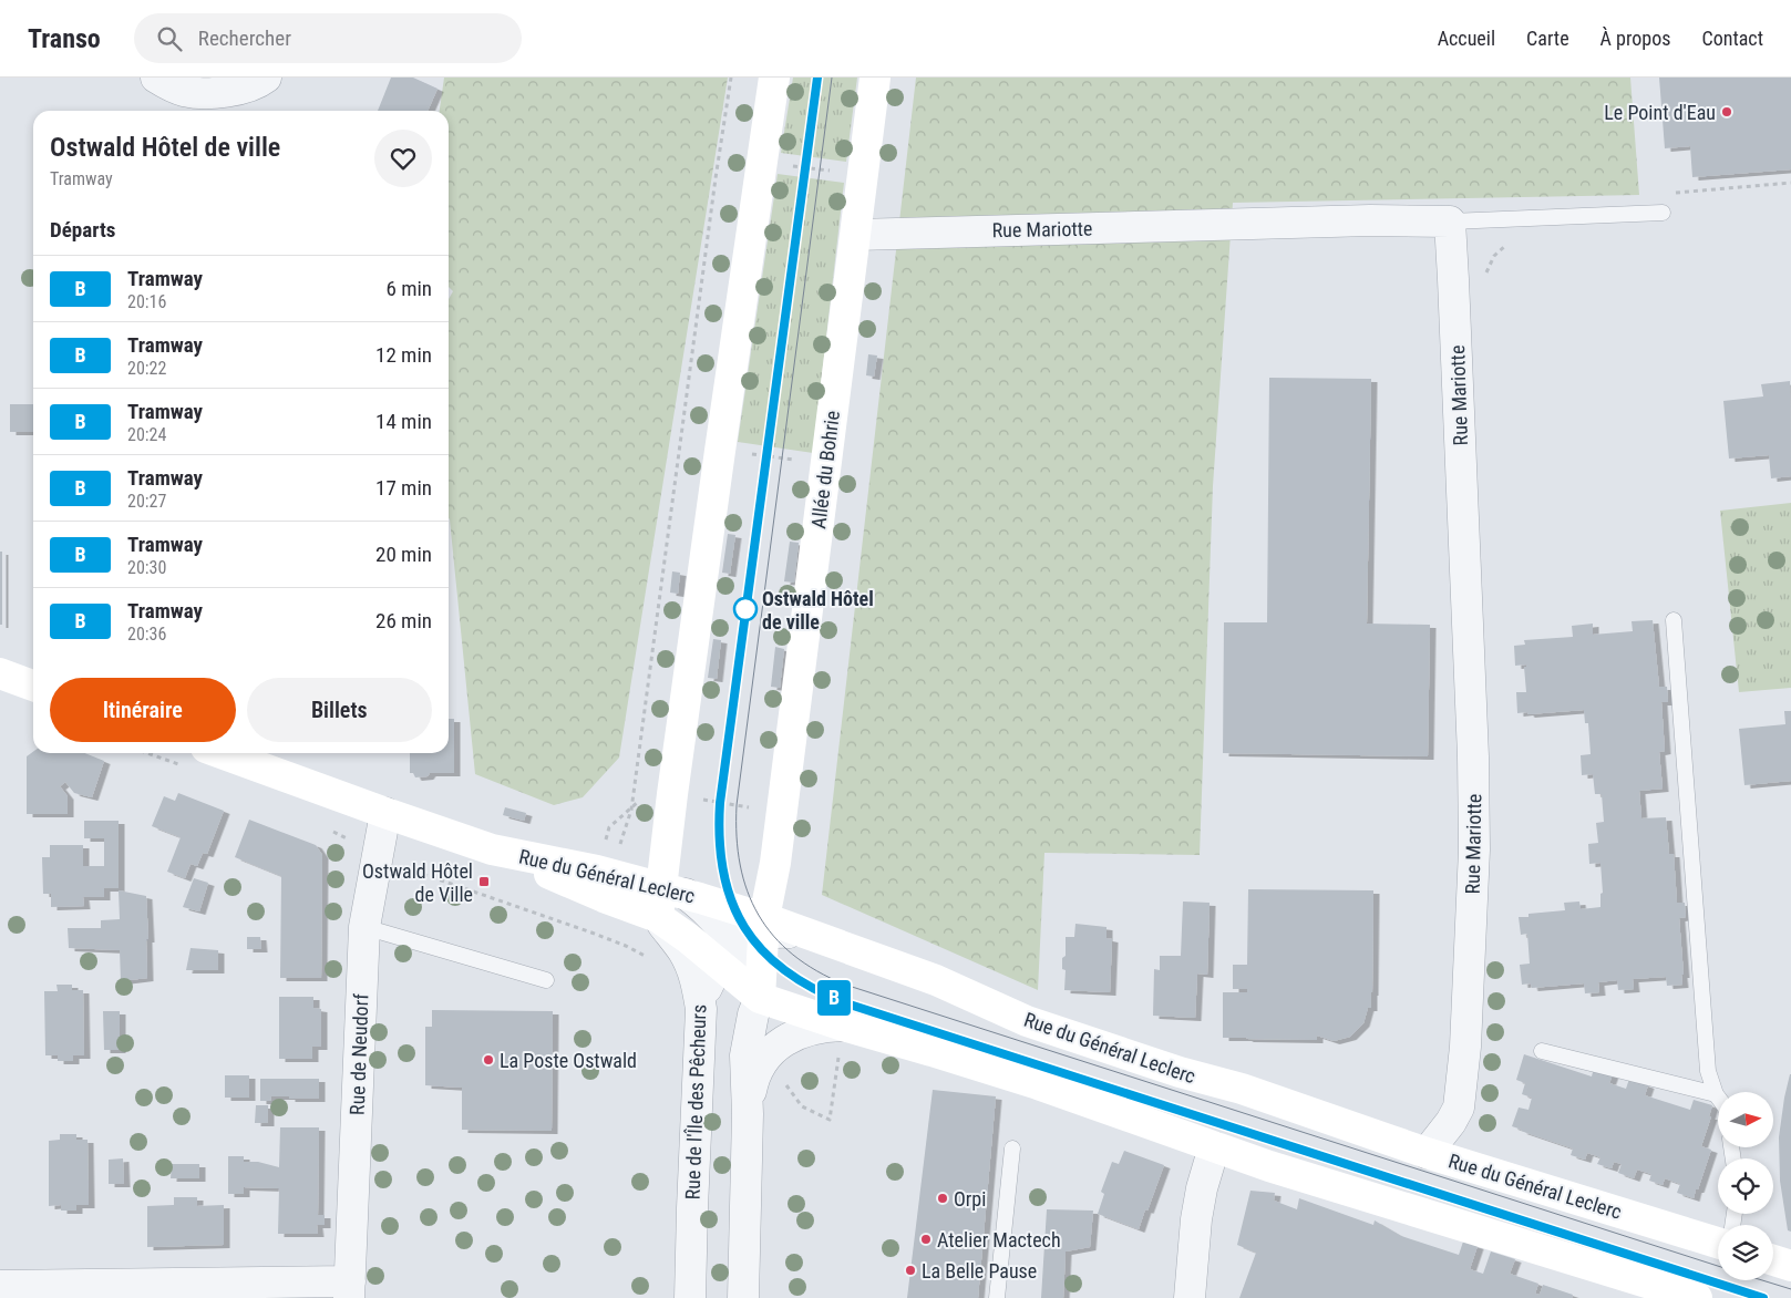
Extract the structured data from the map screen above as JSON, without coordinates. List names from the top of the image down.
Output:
{
  "streets": {
    "main road": ["Allée du Bohrie", "Rue du Général Leclerc"],
    "street": ["Rue Mariotte", "Rue de Neudorf", "Rue de l'Île des Pêcheurs"]
  },
  "crossings": [
    ["Rue Mariotte", "Allée du Bohrie"],
    ["Rue Mariotte", "Rue du Général Leclerc"],
    ["Allée du Bohrie", "Rue du Général Leclerc"],
    ["Rue du Général Leclerc", "Rue de Neudorf"],
    ["Rue du Général Leclerc", "Rue de l'Île des Pêcheurs"]
  ],
  "places": {
    "other": [
      "Le Point d'Eau",
      "Ostwald Hôtel de ville",
      "La Poste Ostwald",
      "Orpi",
      "Atelier Mactech",
      "La Belle Pause"
    ],
    "transit": ["Ostwald Hôtel de Ville"]
  },
  "lines": ["tram line B"],
  "north": "right",
  "page": {
    "header": "Transo",
    "search": "Rechercher",
    "nav": [
      "Accueil",
      "Carte",
      "À propos",
      "Contact"
    ],
    "on_map": "B",
    "heading": [
      ["Ostwald Hôtel de ville", "Tramway"],
      "Départs"
    ],
    "list": [
      {
        "mark": "B",
        "name": "Tramway",
        "note": "20:16",
        "value": "6 min"
      },
      {
        "mark": "B",
        "name": "Tramway",
        "note": "20:22",
        "value": "12 min"
      },
      {
        "mark": "B",
        "name": "Tramway",
        "note": "20:24",
        "value": "14 min"
      },
      {
        "mark": "B",
        "name": "Tramway",
        "note": "20:27",
        "value": "17 min"
      },
      {
        "mark": "B",
        "name": "Tramway",
        "note": "20:30",
        "value": "20 min"
      },
      {
        "mark": "B",
        "name": "Tramway",
        "note": "20:36",
        "value": "26 min"
      }
    ],
    "buttons": ["Itinéraire", "Billets"]
  }
}
